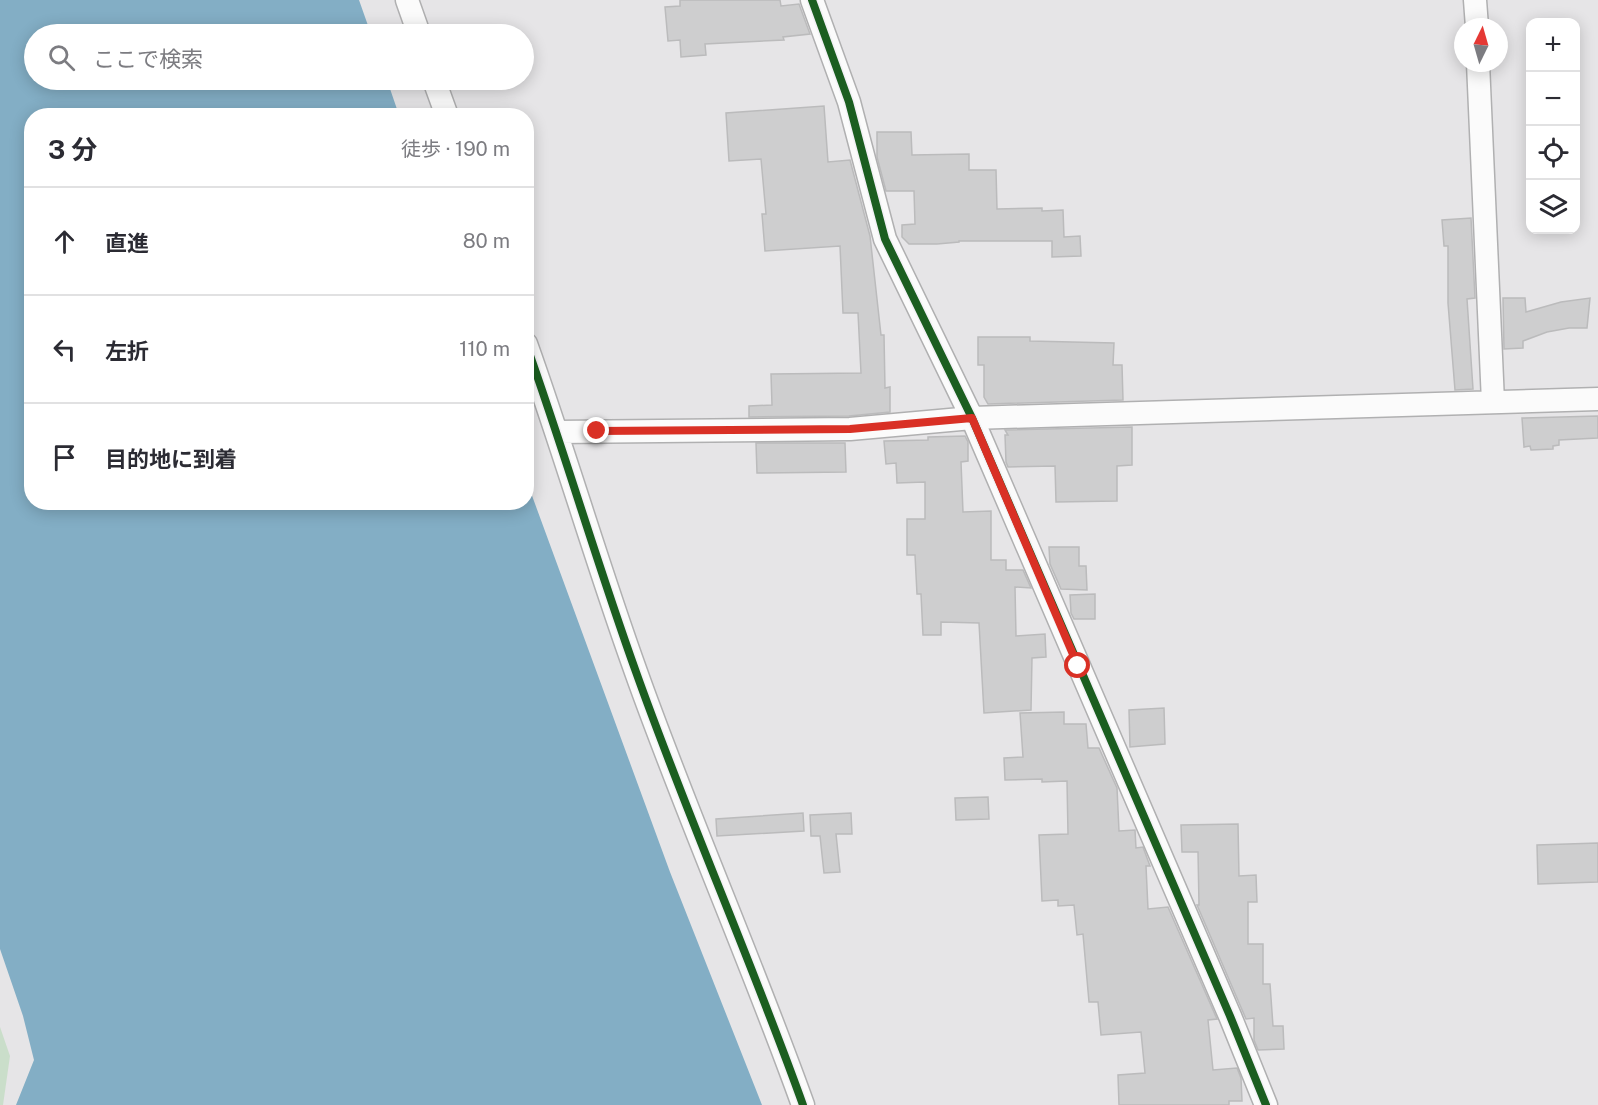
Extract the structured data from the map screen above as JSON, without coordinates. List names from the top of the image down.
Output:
{
  "north": "top",
  "page": {
    "map_buttons": ["+", "−"],
    "search": "ここで検索",
    "heading": ["3 分", "徒歩 · 190 m"],
    "list": [
      ["直進", "80 m"],
      ["左折", "110 m"],
      "目的地に到着"
    ]
  }
}
